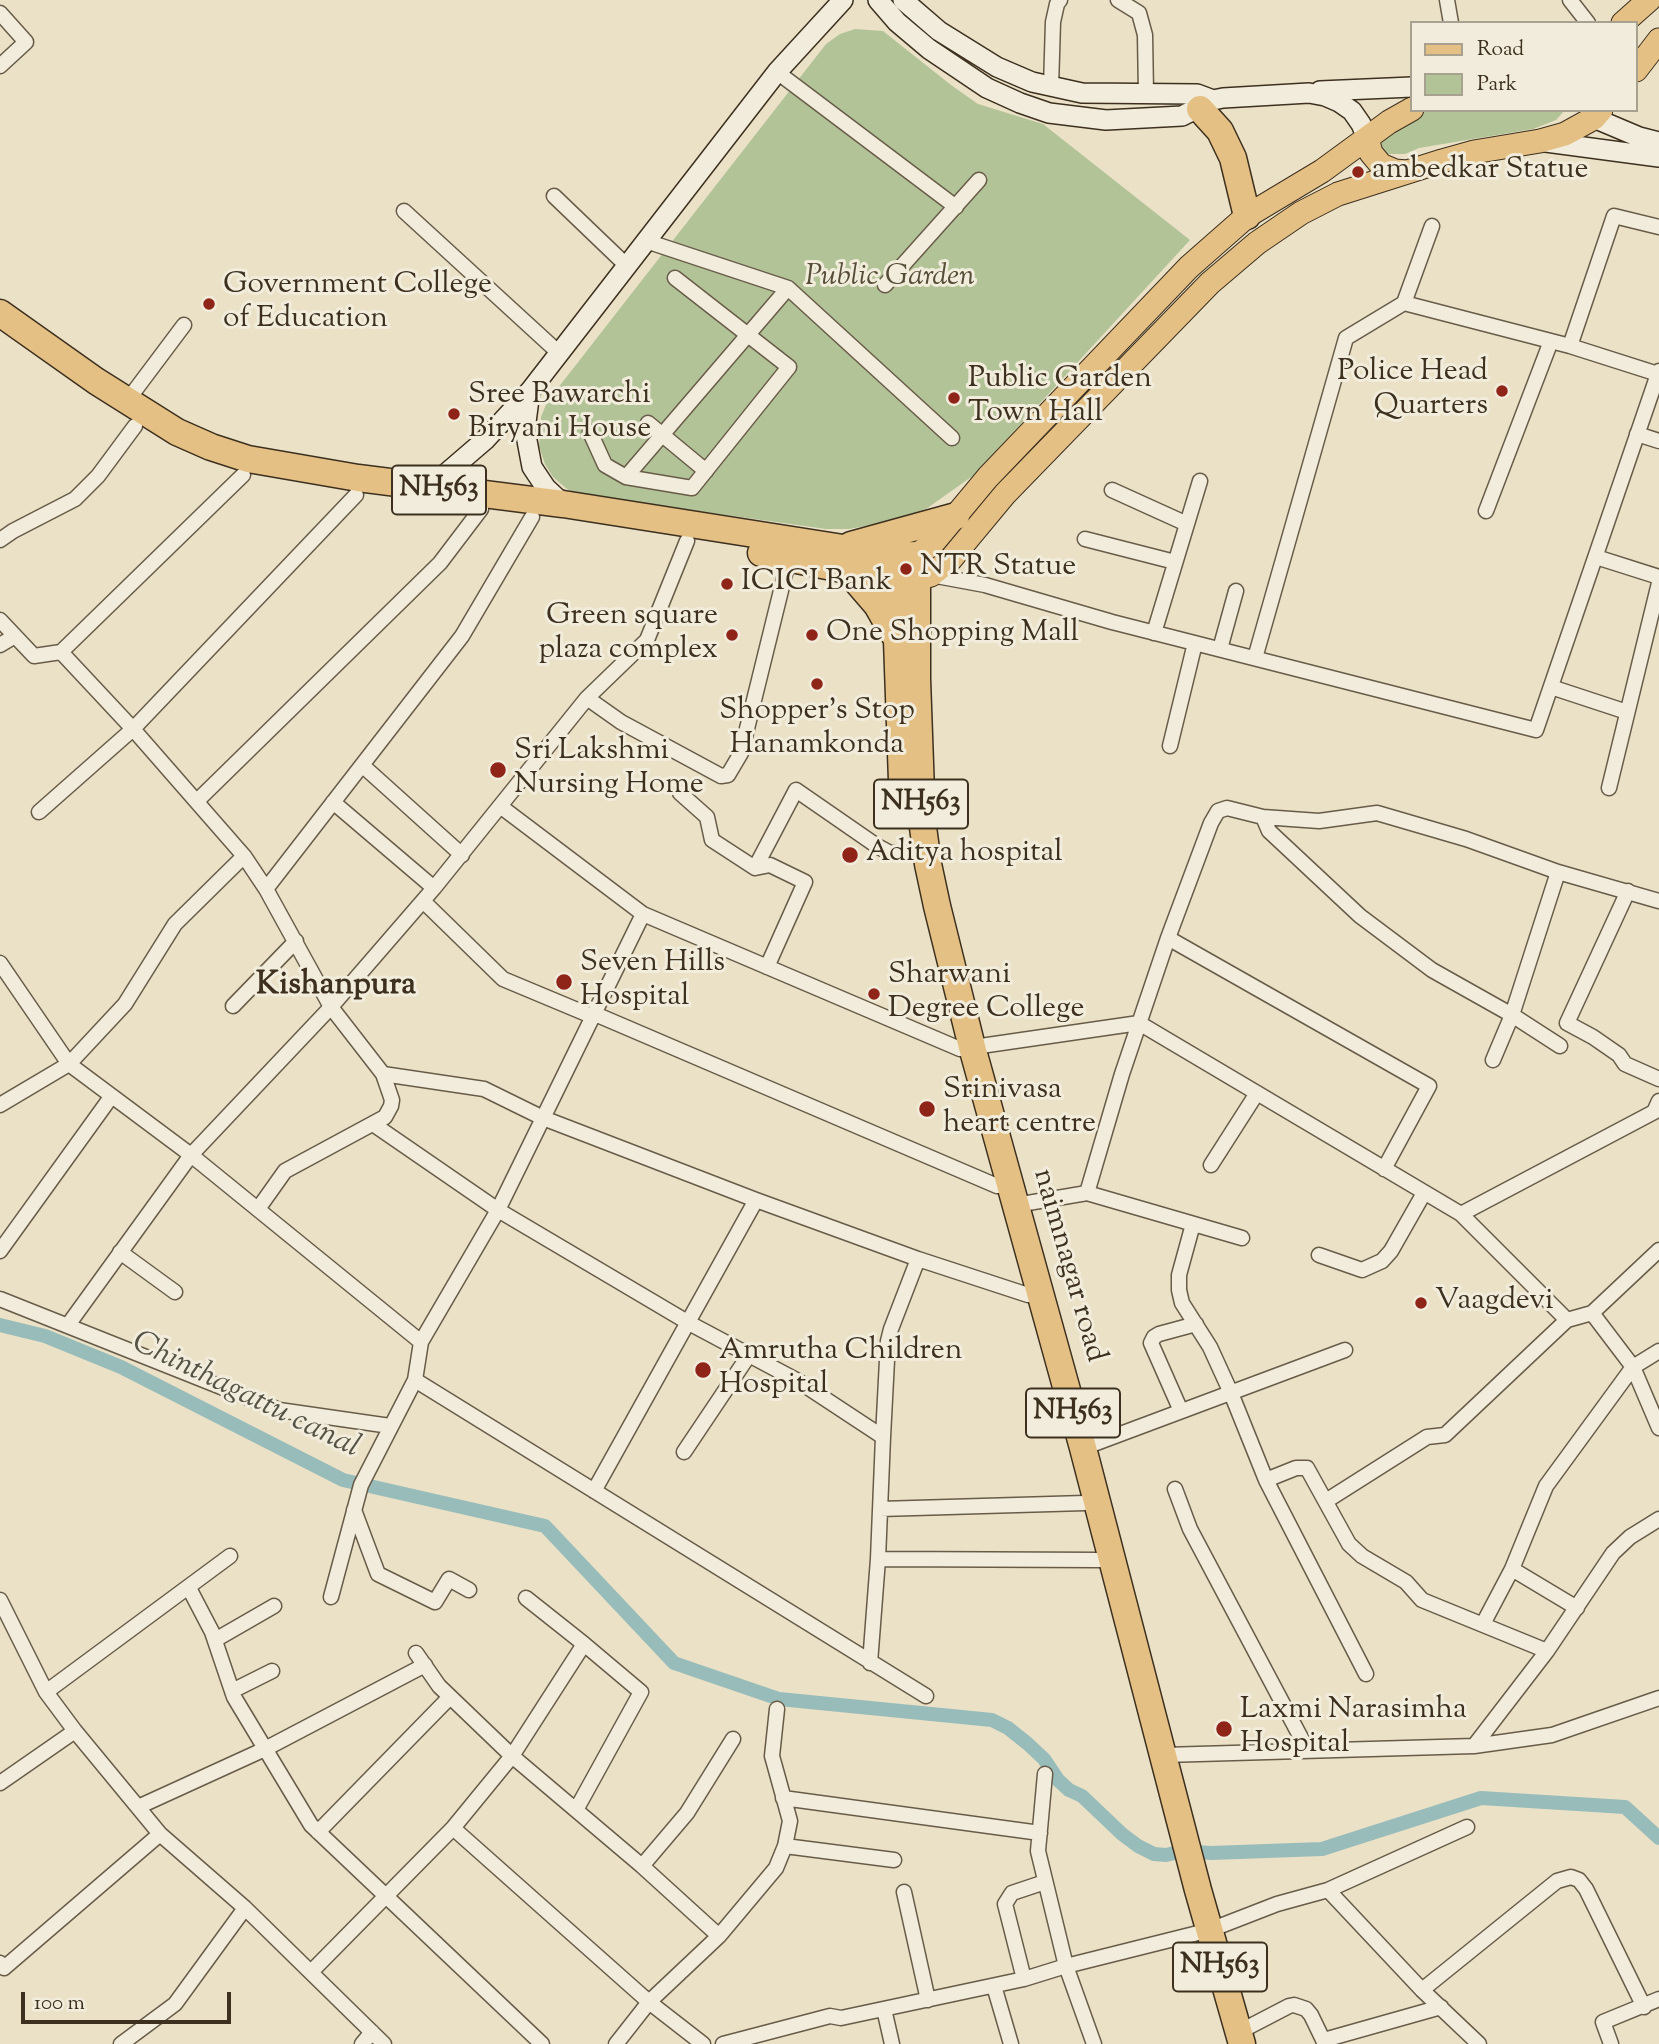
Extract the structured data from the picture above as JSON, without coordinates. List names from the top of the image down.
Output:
{
  "streets": {
    "highway": ["NH563", "naimnagar road"]
  },
  "crossings": [
    ["NH563", "naimnagar road"]
  ],
  "districts": ["Kishanpura"],
  "water": ["Chinthagattu canal"],
  "parks": ["Public Garden"],
  "places": [
    "ambedkar Statue",
    "Government College of Education",
    "Police Head Quarters",
    "Public Garden Town Hall",
    "Sree Bawarchi Biryani House",
    "NTR Statue",
    "ICICI Bank",
    "Green square plaza complex",
    "One Shopping Mall",
    "Shopper's Stop Hanamkonda",
    "Sri Lakshmi Nursing Home",
    "Aditya hospital",
    "Seven Hills Hospital",
    "Sharwani Degree College",
    "Srinivasa heart centre",
    "Vaagdevi",
    "Amrutha Children Hospital",
    "Laxmi Narasimha Hospital"
  ],
  "legend": ["Road", "Park"],
  "scale_bar": "100 m"
}
